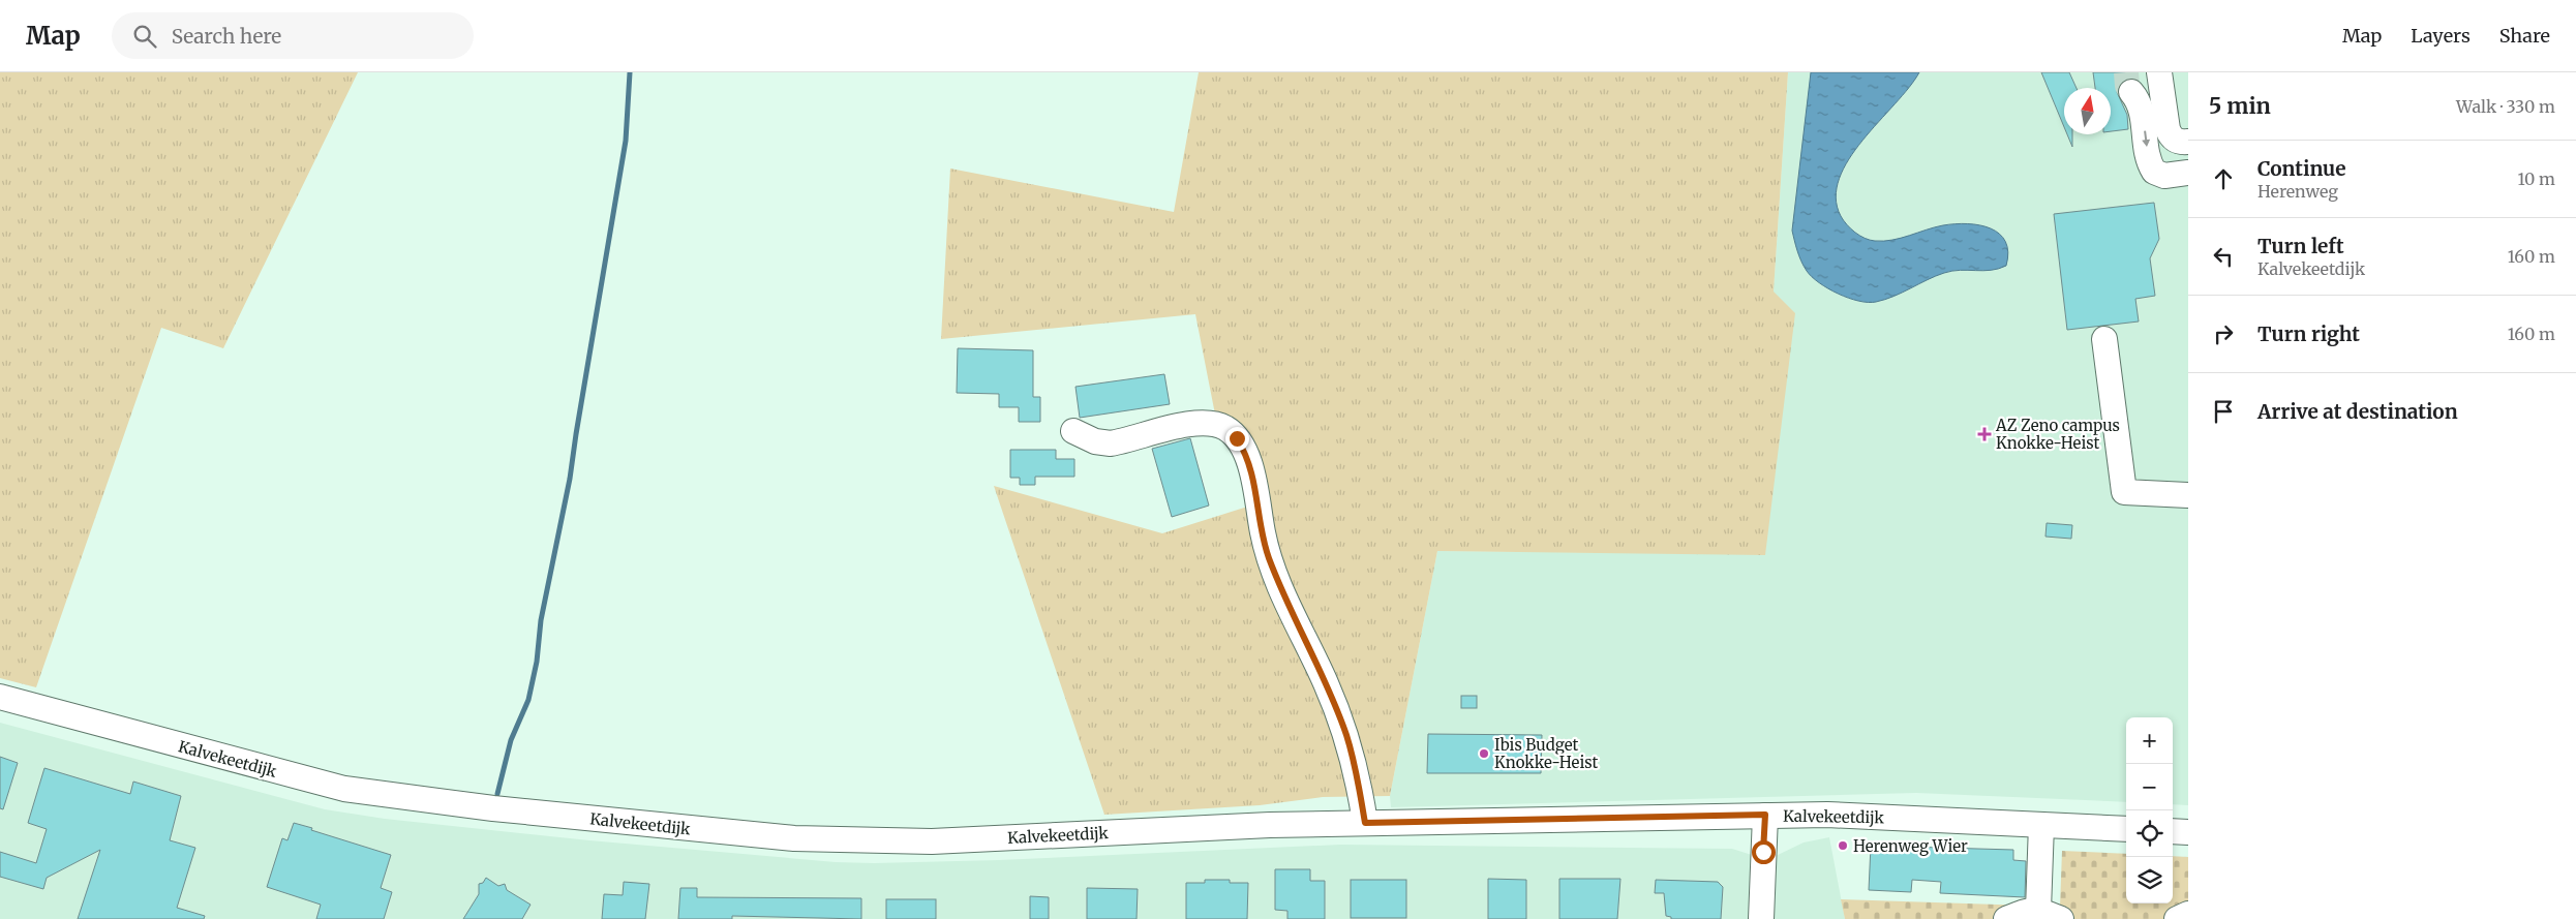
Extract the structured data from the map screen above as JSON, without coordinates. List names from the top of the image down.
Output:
{
  "streets": {
    "street": ["Kalvekeetdijk"]
  },
  "places": {
    "health": ["AZ Zeno campus Knokke-Heist"],
    "other": ["Ibis Budget Knokke-Heist", "Herenweg Wier"]
  },
  "north": "top",
  "page": {
    "header": "Map",
    "search": "Search here",
    "nav": ["Map", "Layers", "Share"],
    "heading": ["5 min", "Walk · 330 m"],
    "list": [
      ["Continue", "Herenweg", "10 m"],
      ["Turn left", "Kalvekeetdijk", "160 m"],
      ["Turn right", "160 m"],
      "Arrive at destination"
    ],
    "map_buttons": ["+", "−"]
  }
}
